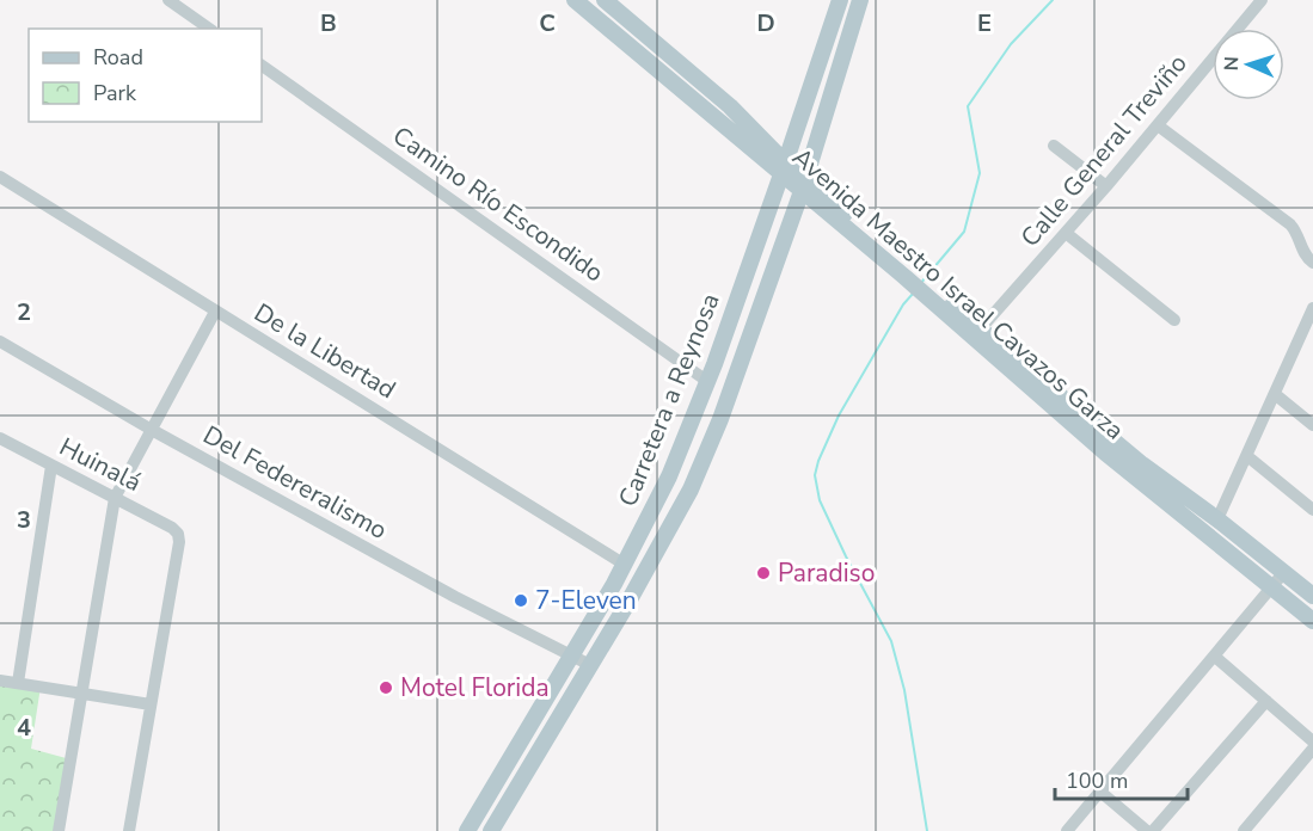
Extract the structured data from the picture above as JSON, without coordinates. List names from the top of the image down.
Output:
{
  "streets": {
    "main road": ["Avenida Maestro Israel Cavazos Garza", "Carretera a Reynosa"],
    "street": [
      "Calle General Treviño",
      "Camino Río Escondido",
      "De la Libertad",
      "Huinalá",
      "Del Federeralismo"
    ]
  },
  "crossings": [
    ["Calle General Treviño", "Avenida Maestro Israel Cavazos Garza"],
    ["Camino Río Escondido", "Carretera a Reynosa"],
    ["Avenida Maestro Israel Cavazos Garza", "Carretera a Reynosa"],
    ["De la Libertad", "Carretera a Reynosa"],
    ["Carretera a Reynosa", "Del Federeralismo"]
  ],
  "places": ["Paradiso", "7-Eleven", "Motel Florida"],
  "legend": ["Road", "Park"],
  "scale_bar": "100 m",
  "north": "left",
  "grid": {
    "columns": [
      "B",
      "C",
      "D",
      "E"
    ],
    "rows": ["2", "3", "4"]
  }
}
